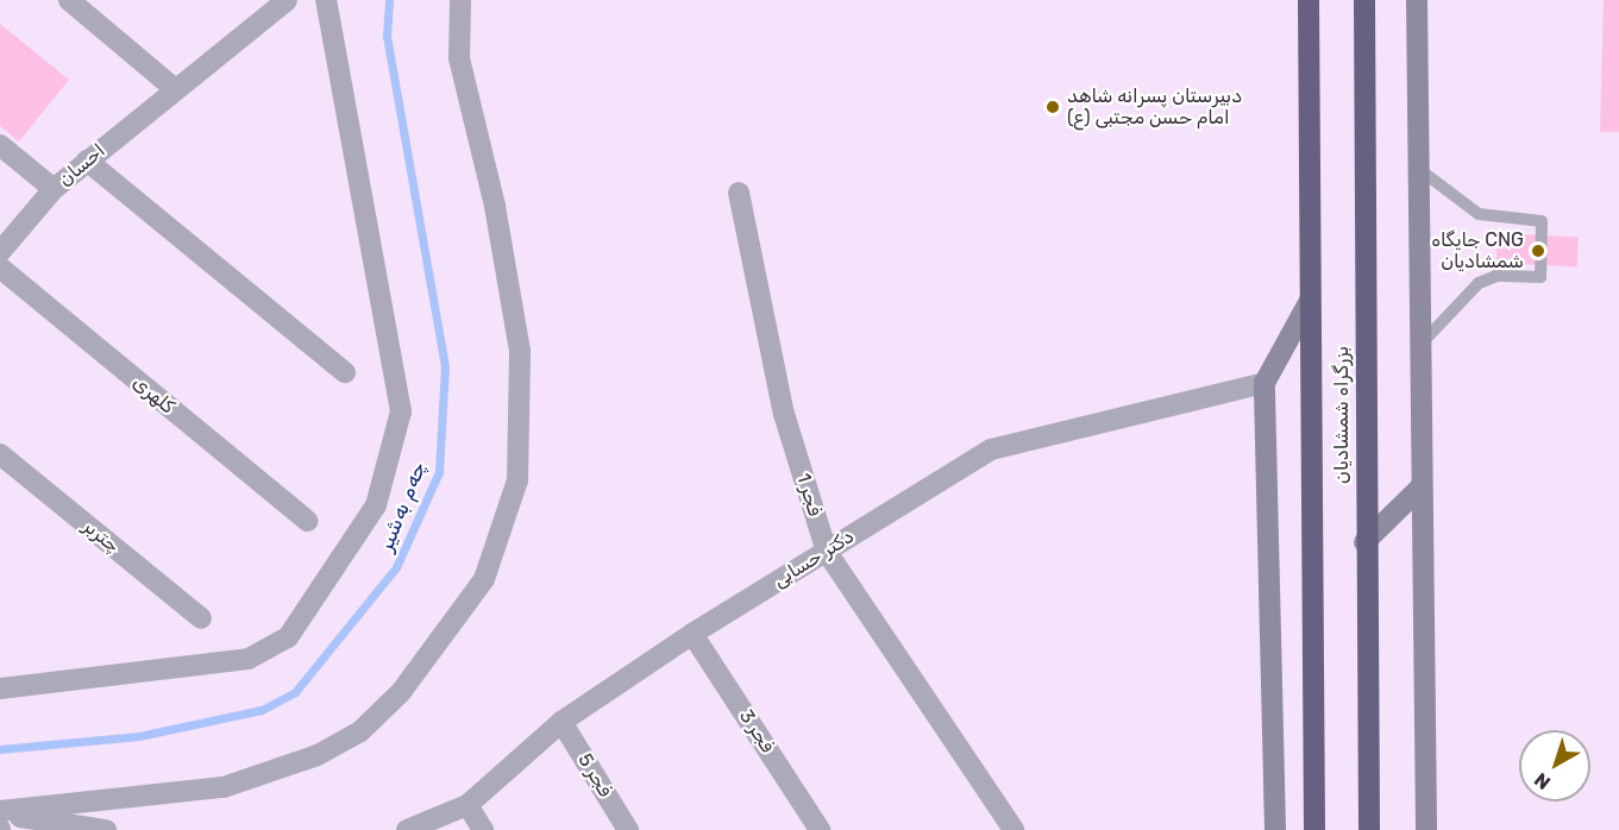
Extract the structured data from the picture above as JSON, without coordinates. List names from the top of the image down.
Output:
{
  "streets": {
    "highway": ["بزرگراه شمشادیان"],
    "street": [
      "احسان",
      "کلهری",
      "فجر 1",
      "چتربر",
      "دکتر حسابی",
      "فجر 3",
      "فجر 5"
    ]
  },
  "crossings": [
    ["فجر 1", "دکتر حسابی"],
    ["دکتر حسابی", "فجر 3"],
    ["دکتر حسابی", "فجر 5"]
  ],
  "water": ["چەم بەشیر"],
  "places": ["دبیرستان پسرانه شاهد امام حسن مجتبی (ع)", "جایگاه CNG شمشادیان"],
  "north": "bottom left"
}
